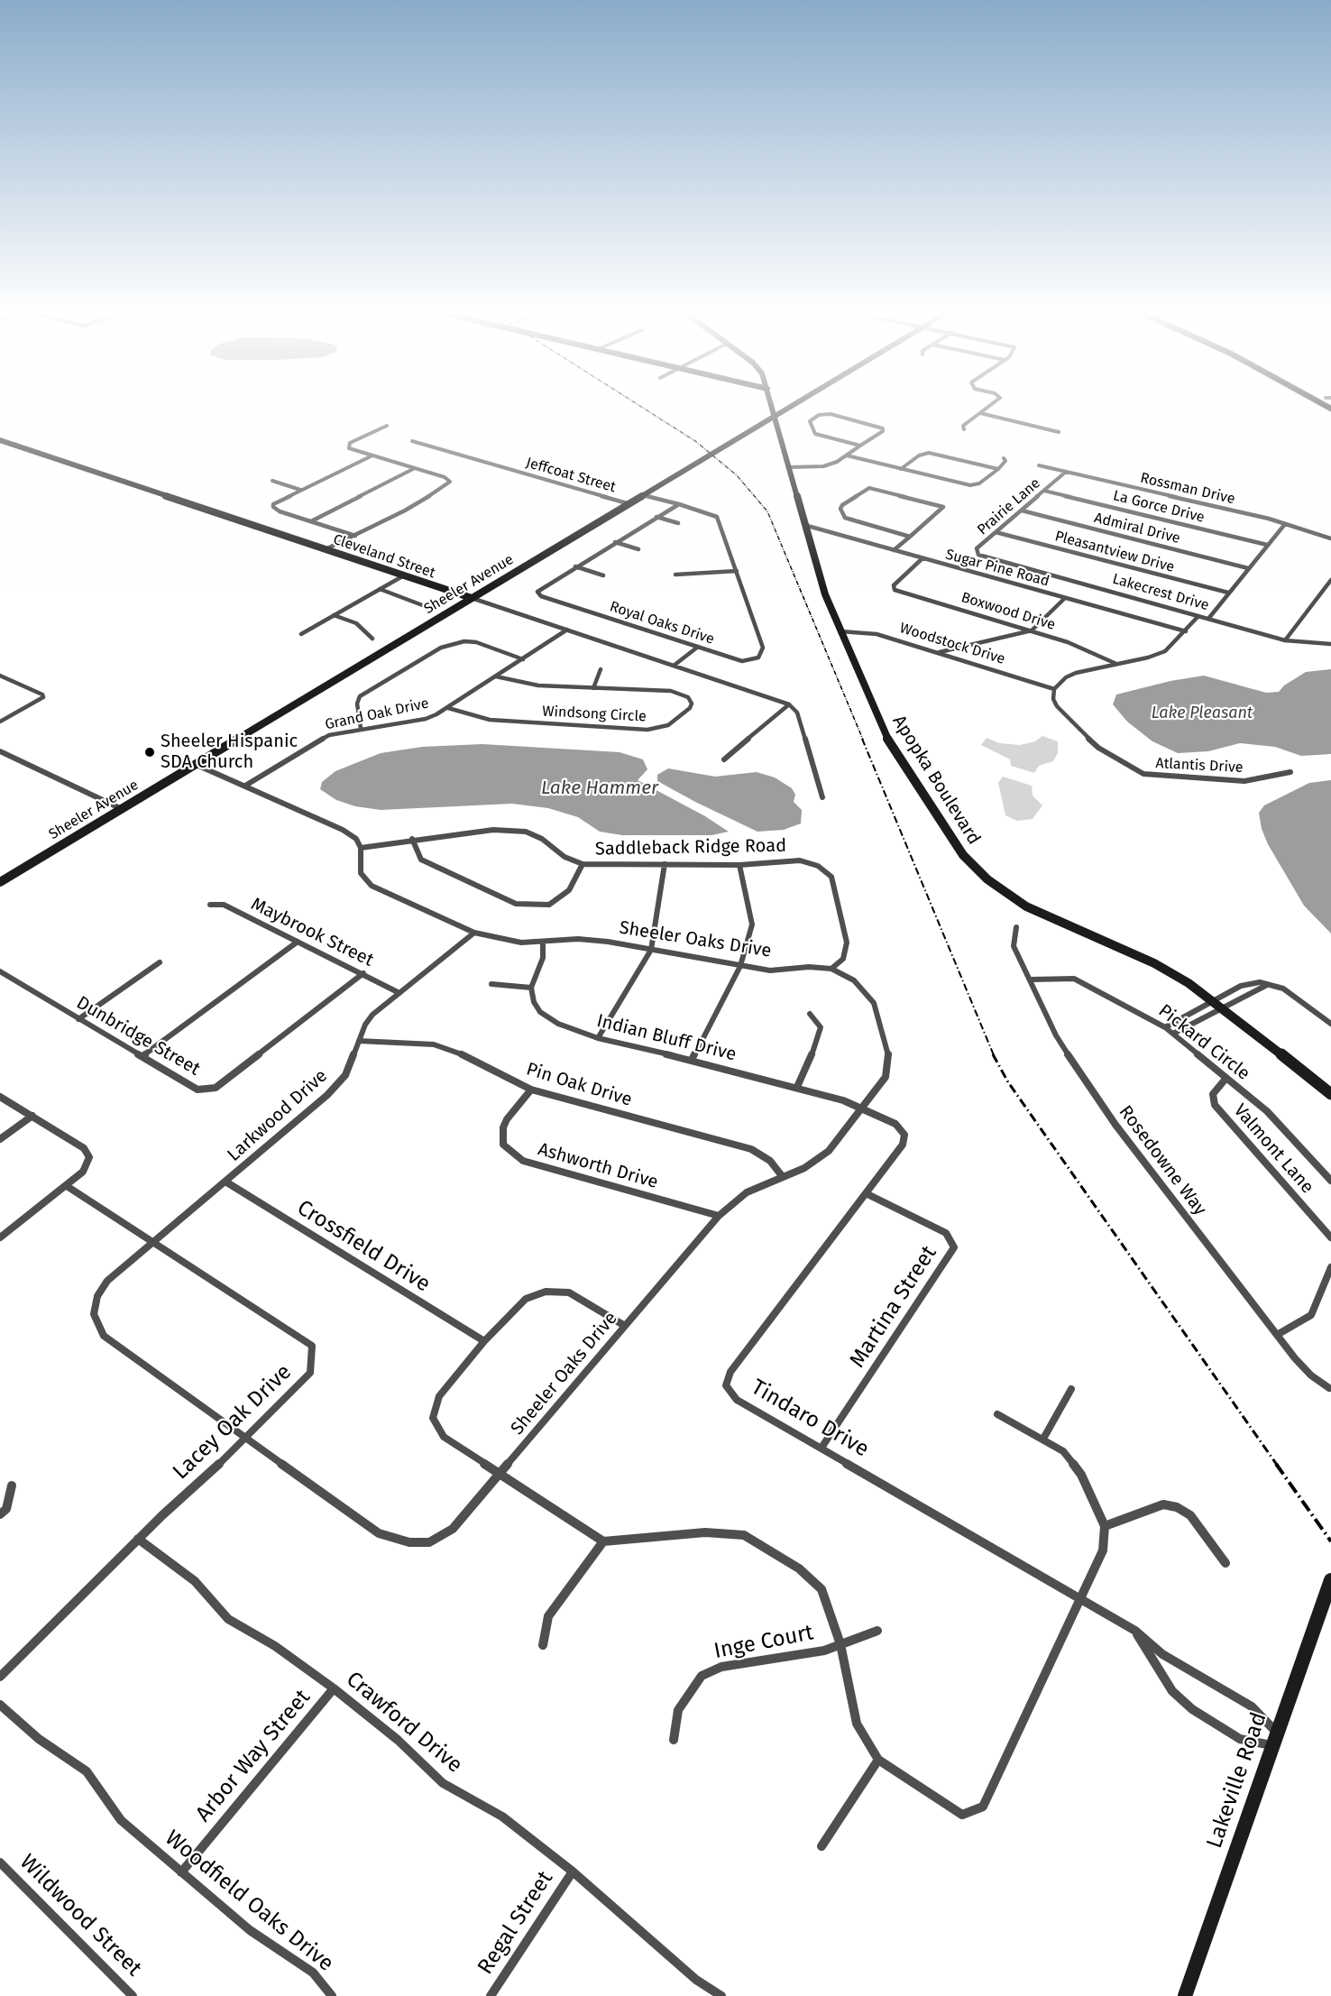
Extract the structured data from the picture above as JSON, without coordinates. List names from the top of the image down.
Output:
{
  "streets": {
    "street": [
      "Jeffcoat Street",
      "Rossman Drive",
      "Prairie Lane",
      "La Gorce Drive",
      "Admiral Drive",
      "Pleasantview Drive",
      "Cleveland Street",
      "Sugar Pine Road",
      "Sheeler Avenue",
      "Lakecrest Drive",
      "Boxwood Drive",
      "Royal Oaks Drive",
      "Woodstock Drive",
      "Grand Oak Drive",
      "Windsong Circle",
      "Atlantis Drive",
      "Apopka Boulevard",
      "Saddleback Ridge Road",
      "Maybrook Street",
      "Sheeler Oaks Drive",
      "Dunbridge Street",
      "Indian Bluff Drive",
      "Pickard Circle",
      "Pin Oak Drive",
      "Larkwood Drive",
      "Valmont Lane",
      "Rosedowne Way",
      "Ashworth Drive",
      "Crossfield Drive",
      "Martina Street",
      "Tindaro Drive",
      "Lacey Oak Drive",
      "Inge Court",
      "Crawford Drive",
      "Arbor Way Street",
      "Lakeville Road",
      "Woodfield Oaks Drive",
      "Wildwood Street",
      "Regal Street"
    ]
  },
  "crossings": [
    ["Jeffcoat Street", "Sheeler Avenue"],
    ["Rossman Drive", "Prairie Lane"],
    ["Prairie Lane", "La Gorce Drive"],
    ["Prairie Lane", "Admiral Drive"],
    ["Prairie Lane", "Pleasantview Drive"],
    ["Prairie Lane", "Lakecrest Drive"],
    ["Cleveland Street", "Sheeler Avenue"],
    ["Cleveland Street", "Grand Oak Drive"],
    ["Sugar Pine Road", "Boxwood Drive"],
    ["Sugar Pine Road", "Apopka Boulevard"],
    ["Sheeler Avenue", "Royal Oaks Drive"],
    ["Sheeler Avenue", "Apopka Boulevard"],
    ["Woodstock Drive", "Atlantis Drive"],
    ["Woodstock Drive", "Apopka Boulevard"],
    ["Grand Oak Drive", "Windsong Circle"],
    ["Saddleback Ridge Road", "Sheeler Oaks Drive"],
    ["Maybrook Street", "Dunbridge Street"],
    ["Maybrook Street", "Larkwood Drive"],
    ["Sheeler Oaks Drive", "Indian Bluff Drive"],
    ["Sheeler Oaks Drive", "Pin Oak Drive"],
    ["Sheeler Oaks Drive", "Larkwood Drive"],
    ["Sheeler Oaks Drive", "Ashworth Drive"],
    ["Sheeler Oaks Drive", "Tindaro Drive"],
    ["Sheeler Oaks Drive", "Lacey Oak Drive"],
    ["Indian Bluff Drive", "Tindaro Drive"],
    ["Pickard Circle", "Valmont Lane"],
    ["Pickard Circle", "Rosedowne Way"],
    ["Pin Oak Drive", "Larkwood Drive"],
    ["Pin Oak Drive", "Ashworth Drive"],
    ["Larkwood Drive", "Crossfield Drive"],
    ["Larkwood Drive", "Lacey Oak Drive"],
    ["Martina Street", "Tindaro Drive"],
    ["Tindaro Drive", "Lakeville Road"],
    ["Lacey Oak Drive", "Crawford Drive"],
    ["Crawford Drive", "Arbor Way Street"],
    ["Crawford Drive", "Regal Street"],
    ["Arbor Way Street", "Woodfield Oaks Drive"]
  ],
  "water": ["Lake Pleasant", "Lake Hammer"],
  "places": ["Sheeler Hispanic SDA Church"]
}
